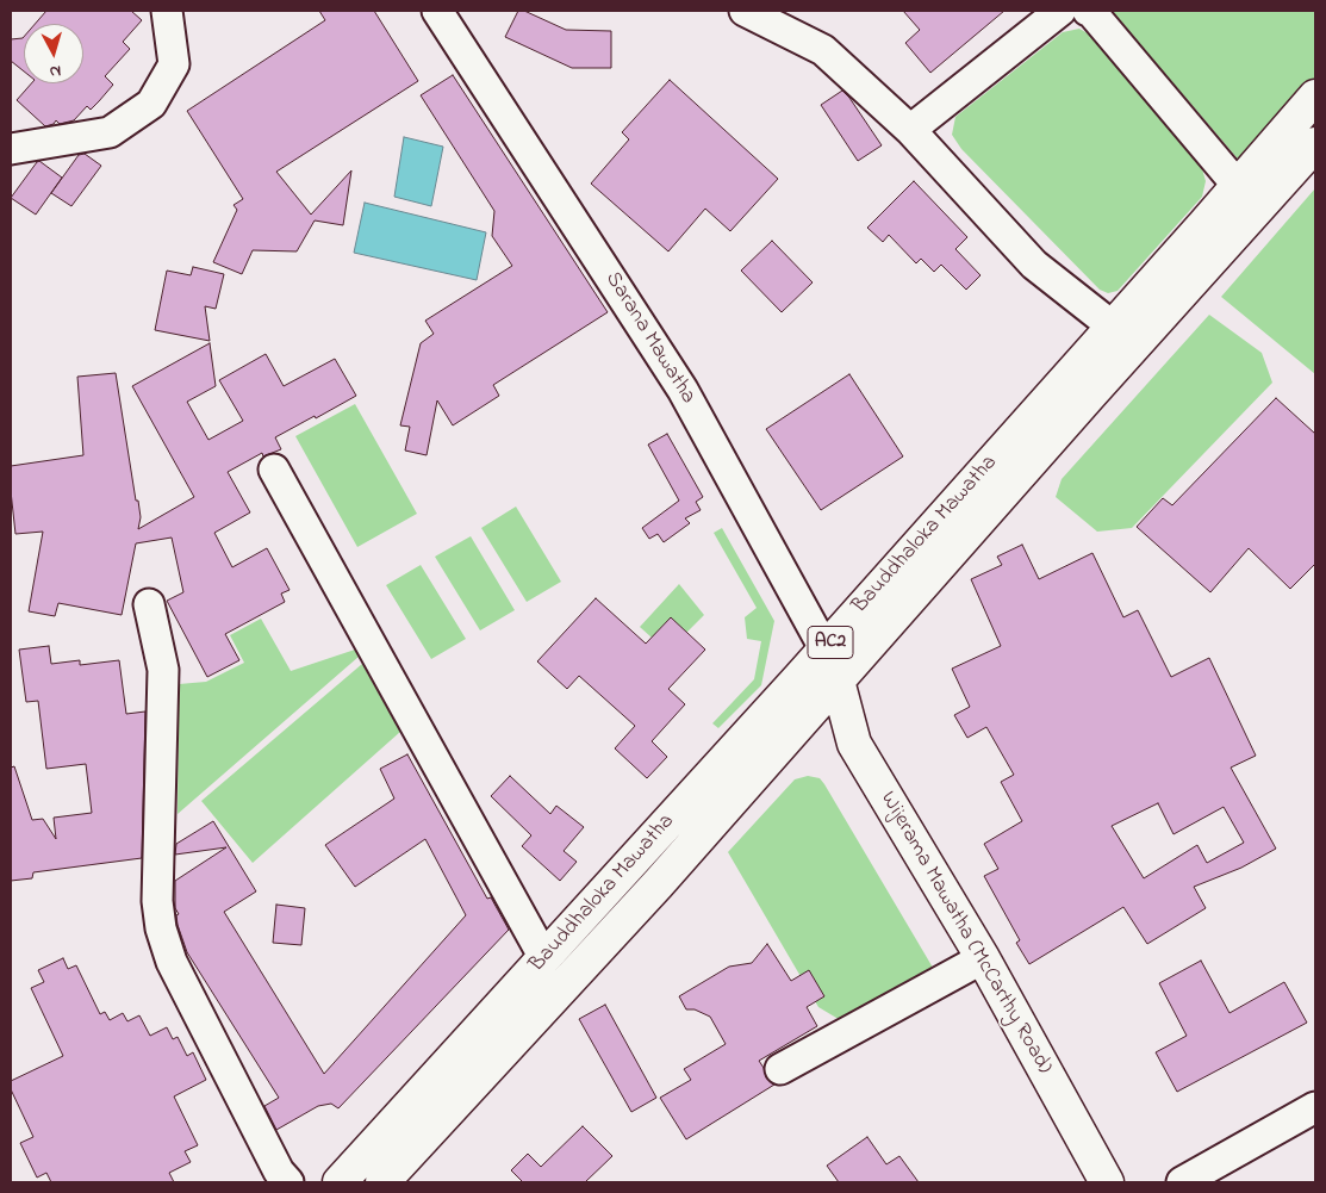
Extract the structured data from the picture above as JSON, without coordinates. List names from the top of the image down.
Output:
{
  "streets": {
    "main road": ["Bauddhaloka Mawatha", "AC2", "Wijerama Mawatha (McCarthy Road)"],
    "street": ["Sarana Mawatha"]
  },
  "crossings": [
    ["Sarana Mawatha", "Bauddhaloka Mawatha"],
    ["Sarana Mawatha", "Wijerama Mawatha (McCarthy Road)"],
    ["Bauddhaloka Mawatha", "Wijerama Mawatha (McCarthy Road)"]
  ],
  "north": "bottom"
}
